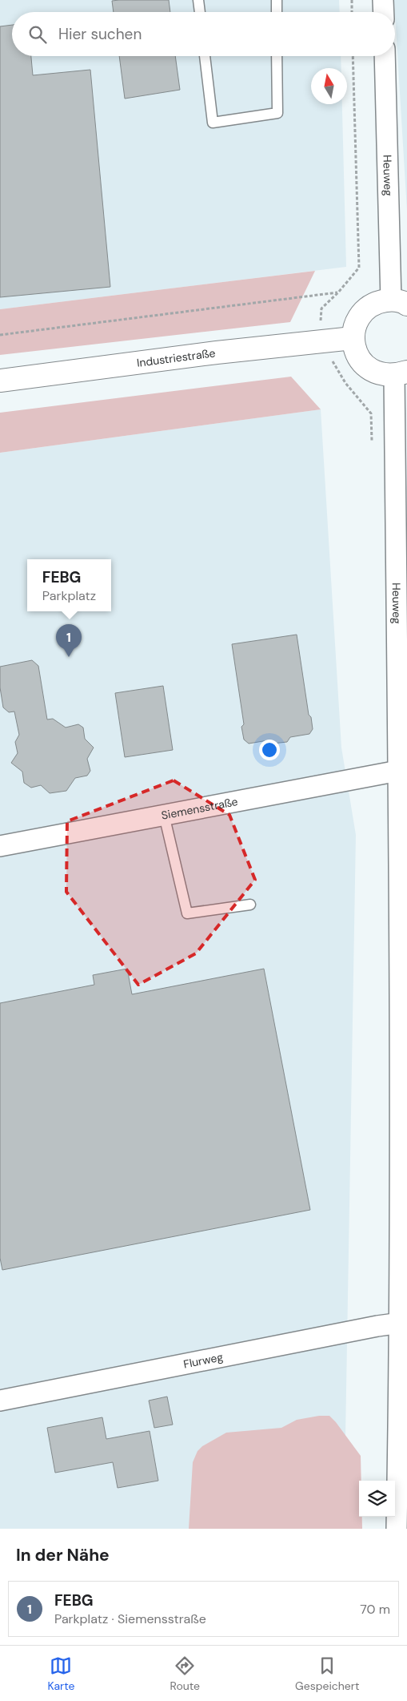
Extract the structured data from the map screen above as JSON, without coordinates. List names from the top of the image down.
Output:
{
  "streets": {
    "street": [
      "Heuweg",
      "Industriestraße",
      "Siemensstraße",
      "Flurweg"
    ]
  },
  "crossings": [
    ["Heuweg", "Siemensstraße"],
    ["Heuweg", "Flurweg"]
  ],
  "north": "top",
  "page": {
    "search": "Hier suchen",
    "popup": ["FEBG", "Parkplatz"],
    "pins": "1",
    "heading": "In der Nähe",
    "list": [
      {
        "mark": "1",
        "name": "FEBG",
        "note": "Parkplatz · Siemensstraße",
        "value": "70 m"
      }
    ],
    "nav": ["Karte", "Route", "Gespeichert"]
  }
}
